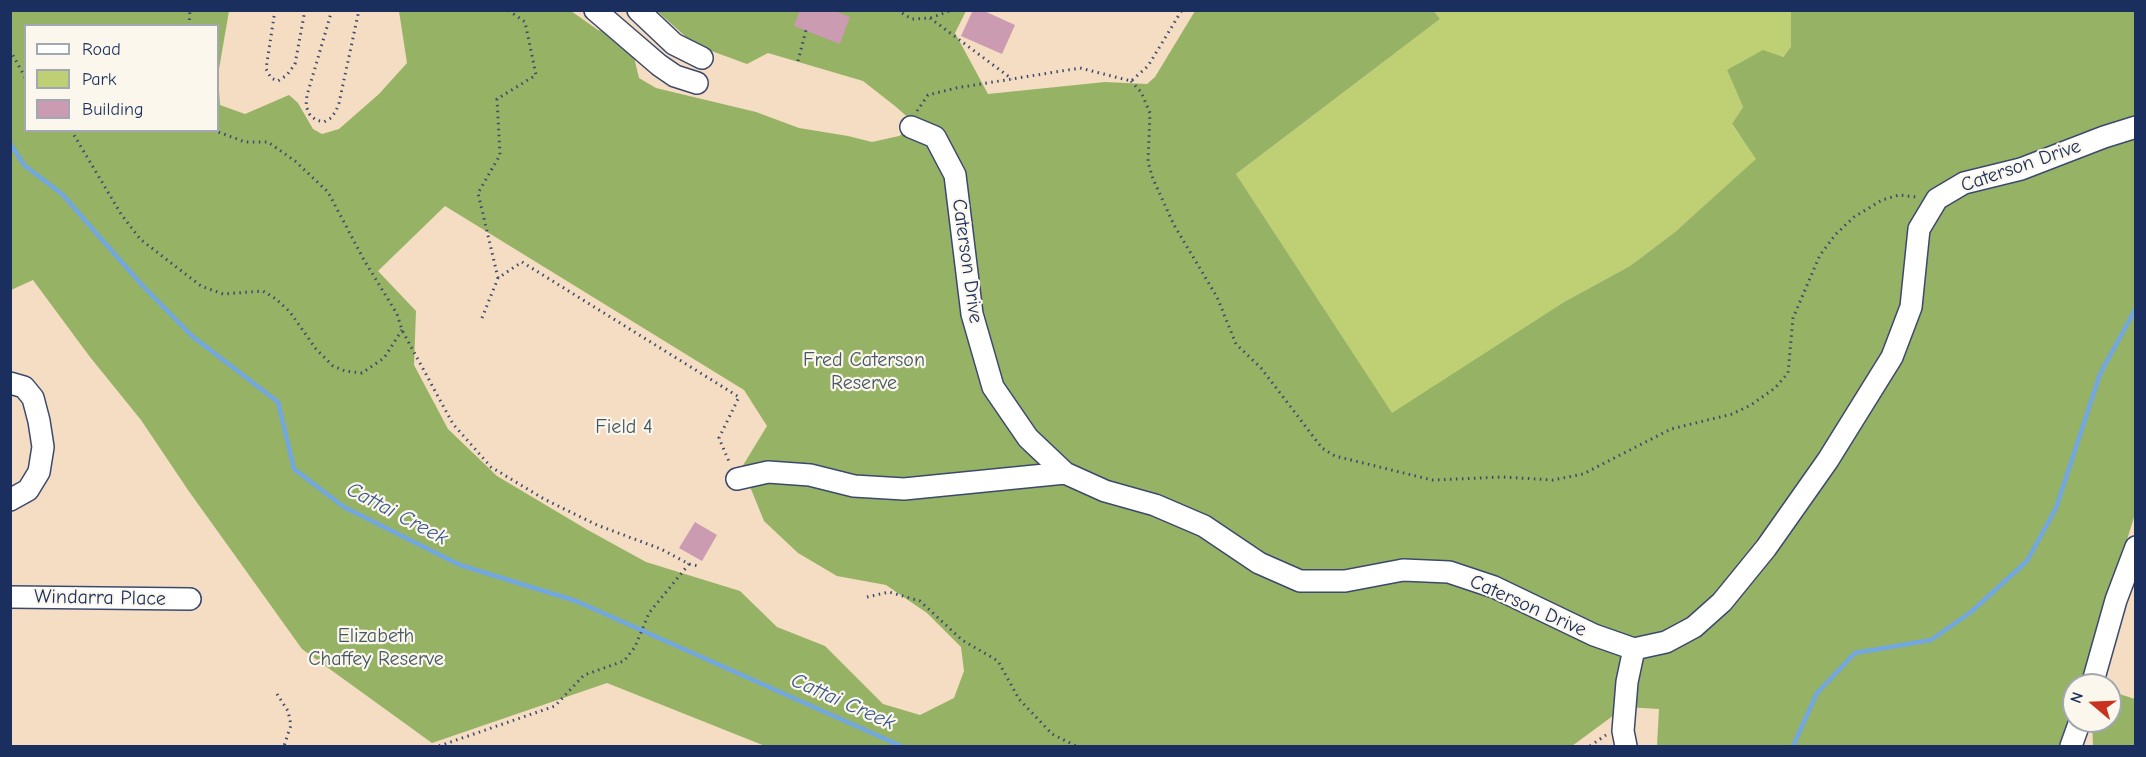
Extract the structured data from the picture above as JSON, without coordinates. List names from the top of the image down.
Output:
{
  "streets": {
    "street": ["Caterson Drive", "Windarra Place"]
  },
  "water": ["Cattai Creek"],
  "parks": ["Fred Caterson Reserve", "Field 4", "Elizabeth Chaffey Reserve"],
  "legend": ["Road", "Park", "Building"],
  "north": "left"
}
